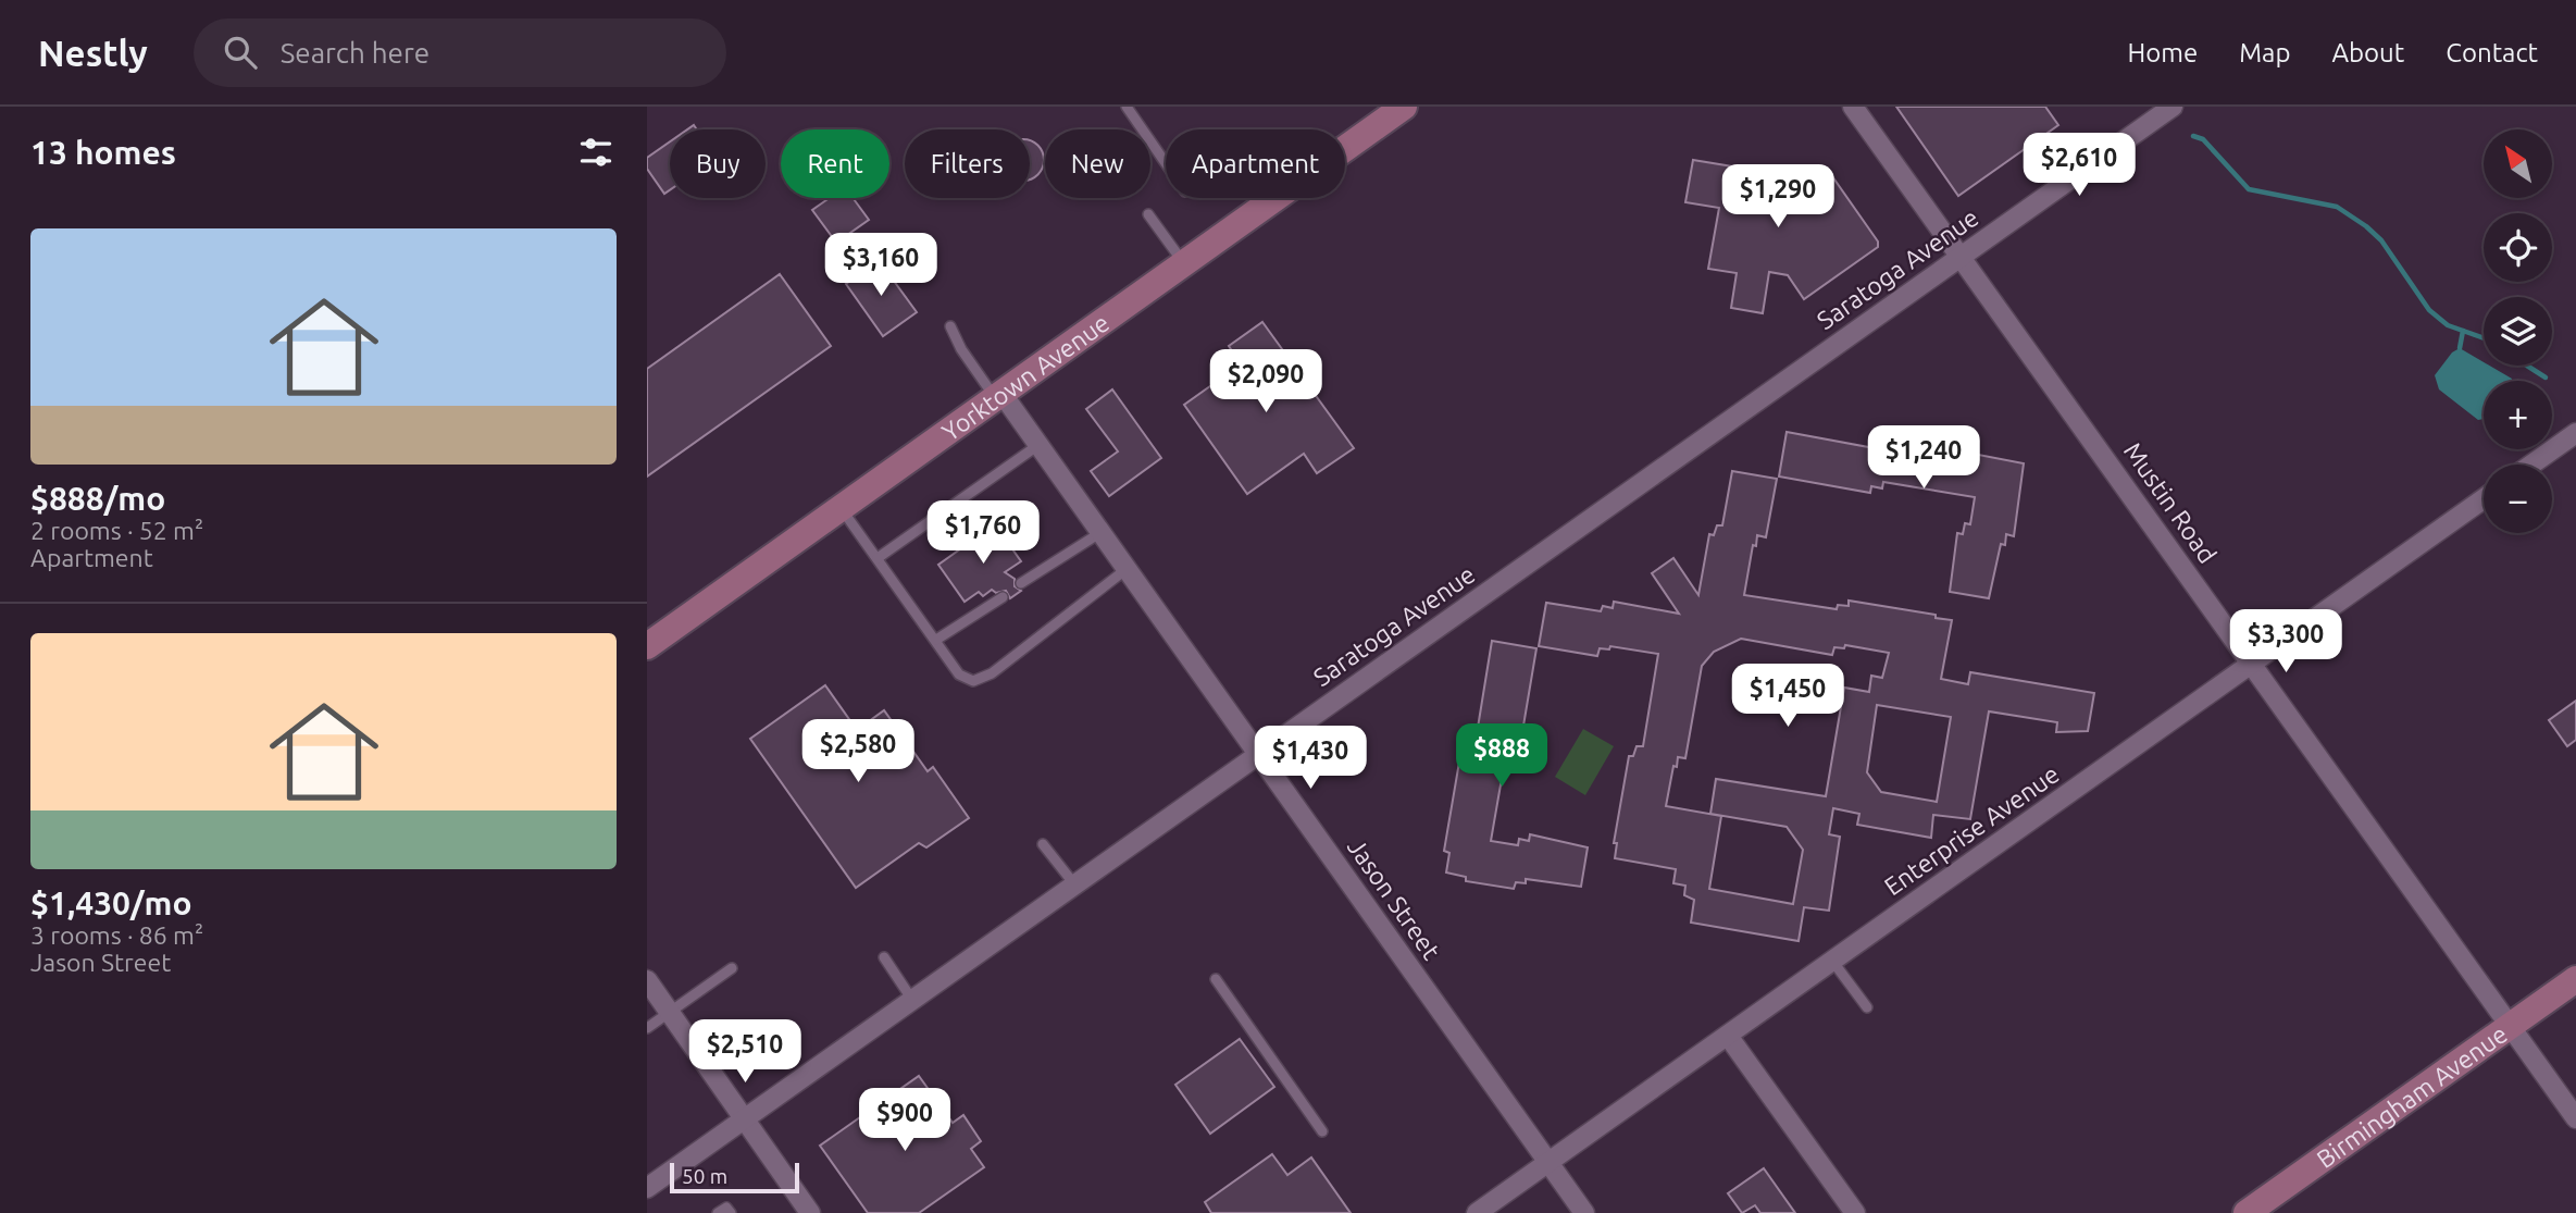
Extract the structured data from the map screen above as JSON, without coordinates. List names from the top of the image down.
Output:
{
  "streets": {
    "main road": ["Yorktown Avenue", "Birmingham Avenue"],
    "street": [
      "Saratoga Avenue",
      "Mustin Road",
      "Enterprise Avenue",
      "Jason Street"
    ]
  },
  "crossings": [
    ["Saratoga Avenue", "Mustin Road"],
    ["Saratoga Avenue", "Jason Street"],
    ["Yorktown Avenue", "Jason Street"],
    ["Mustin Road", "Enterprise Avenue"],
    ["Mustin Road", "Birmingham Avenue"],
    ["Enterprise Avenue", "Jason Street"]
  ],
  "scale_bar": "50 m",
  "north": "top left",
  "page": {
    "header": "Nestly",
    "search": "Search here",
    "nav": [
      "Home",
      "Map",
      "About",
      "Contact"
    ],
    "heading": "13 homes",
    "map_buttons": ["+", "−"],
    "chip": [
      "Buy",
      "Rent",
      "Filters",
      "New",
      "Apartment"
    ],
    "price": [
      "$2,610",
      "$1,290",
      "$3,160",
      "$2,090",
      "$1,240",
      "$1,760",
      "$3,300",
      "$1,450",
      "$2,580",
      "$888",
      "$1,430",
      "$2,510",
      "$900"
    ],
    "list": [
      {
        "name": "$888/mo",
        "note": "2 rooms · 52 m² · Apartment"
      },
      {
        "name": "$1,430/mo",
        "note": "3 rooms · 86 m² · Jason Street"
      }
    ],
    "scale": "50 m"
  }
}
